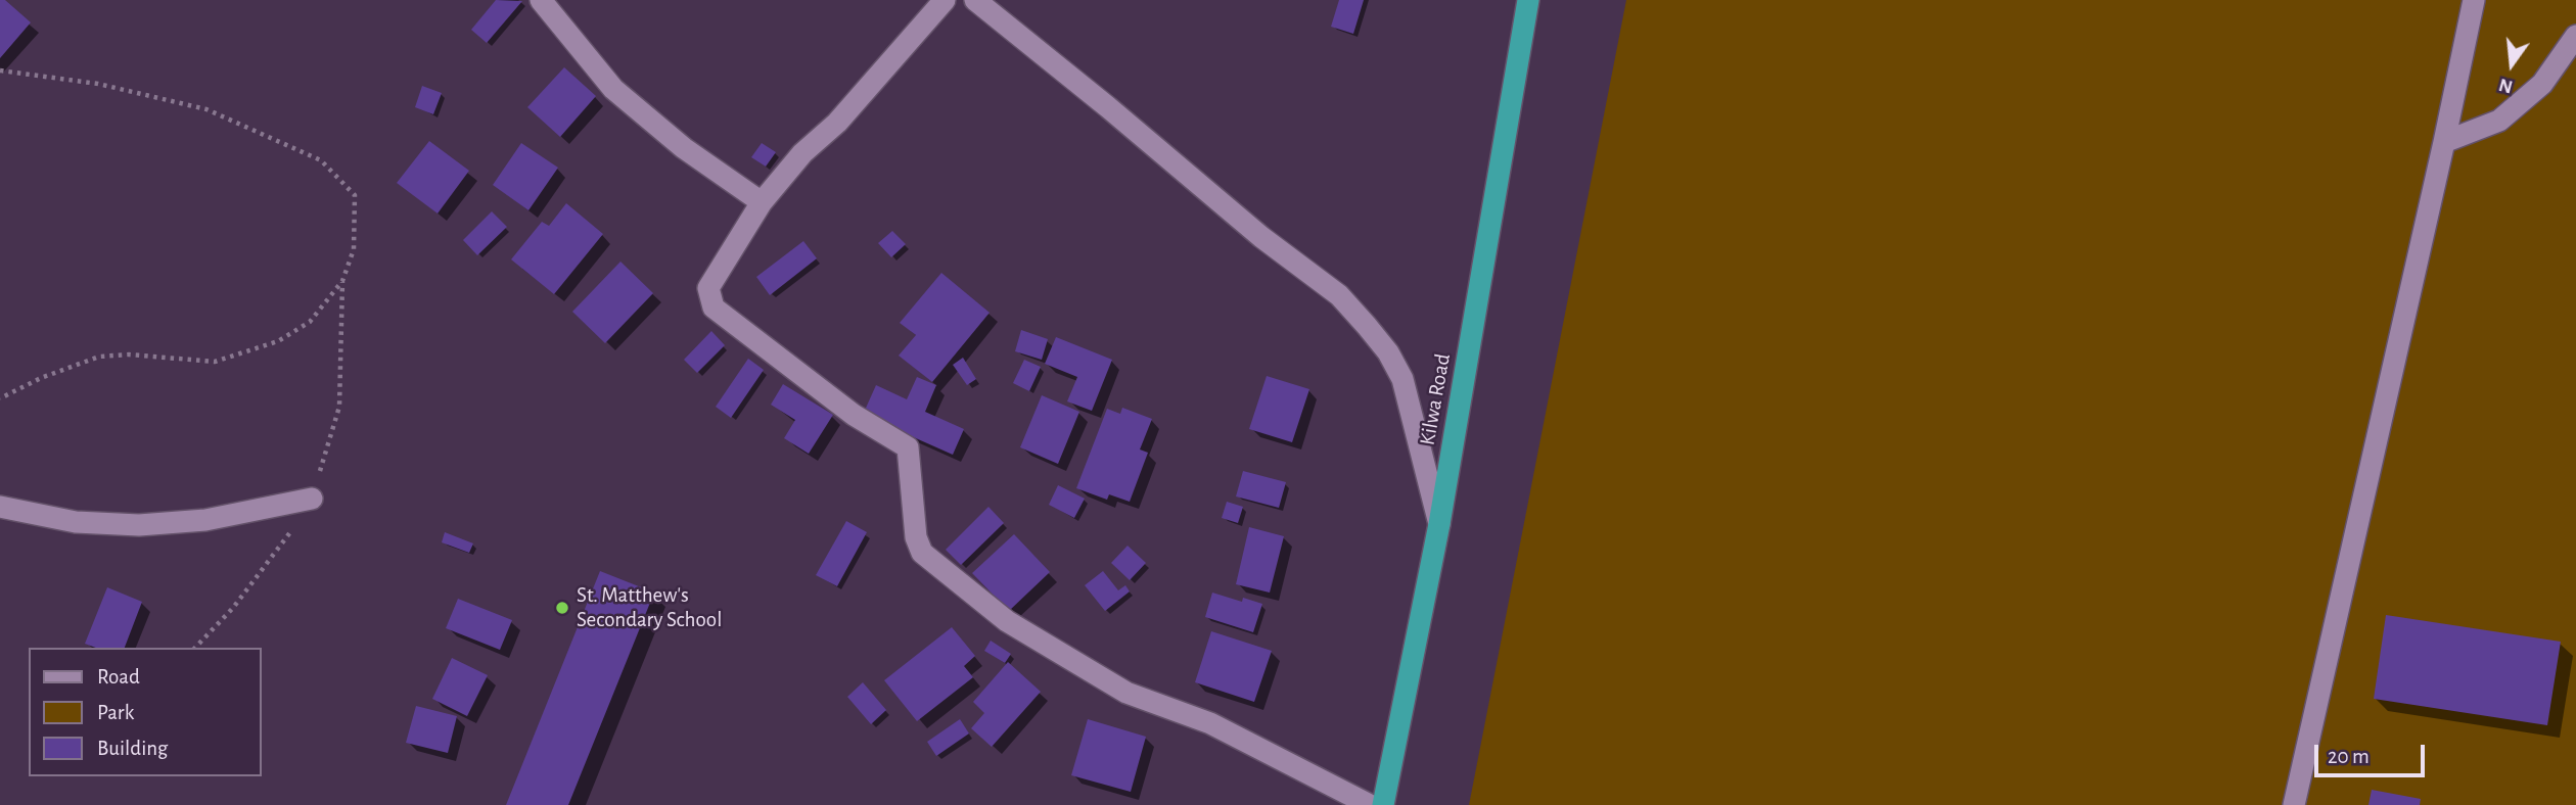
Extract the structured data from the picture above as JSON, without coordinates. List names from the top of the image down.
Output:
{
  "streets": {
    "highway": ["Kilwa Road"]
  },
  "places": ["St. Matthew's Secondary School"],
  "legend": ["Road", "Park", "Building"],
  "scale_bar": "20 m",
  "north": "bottom"
}
